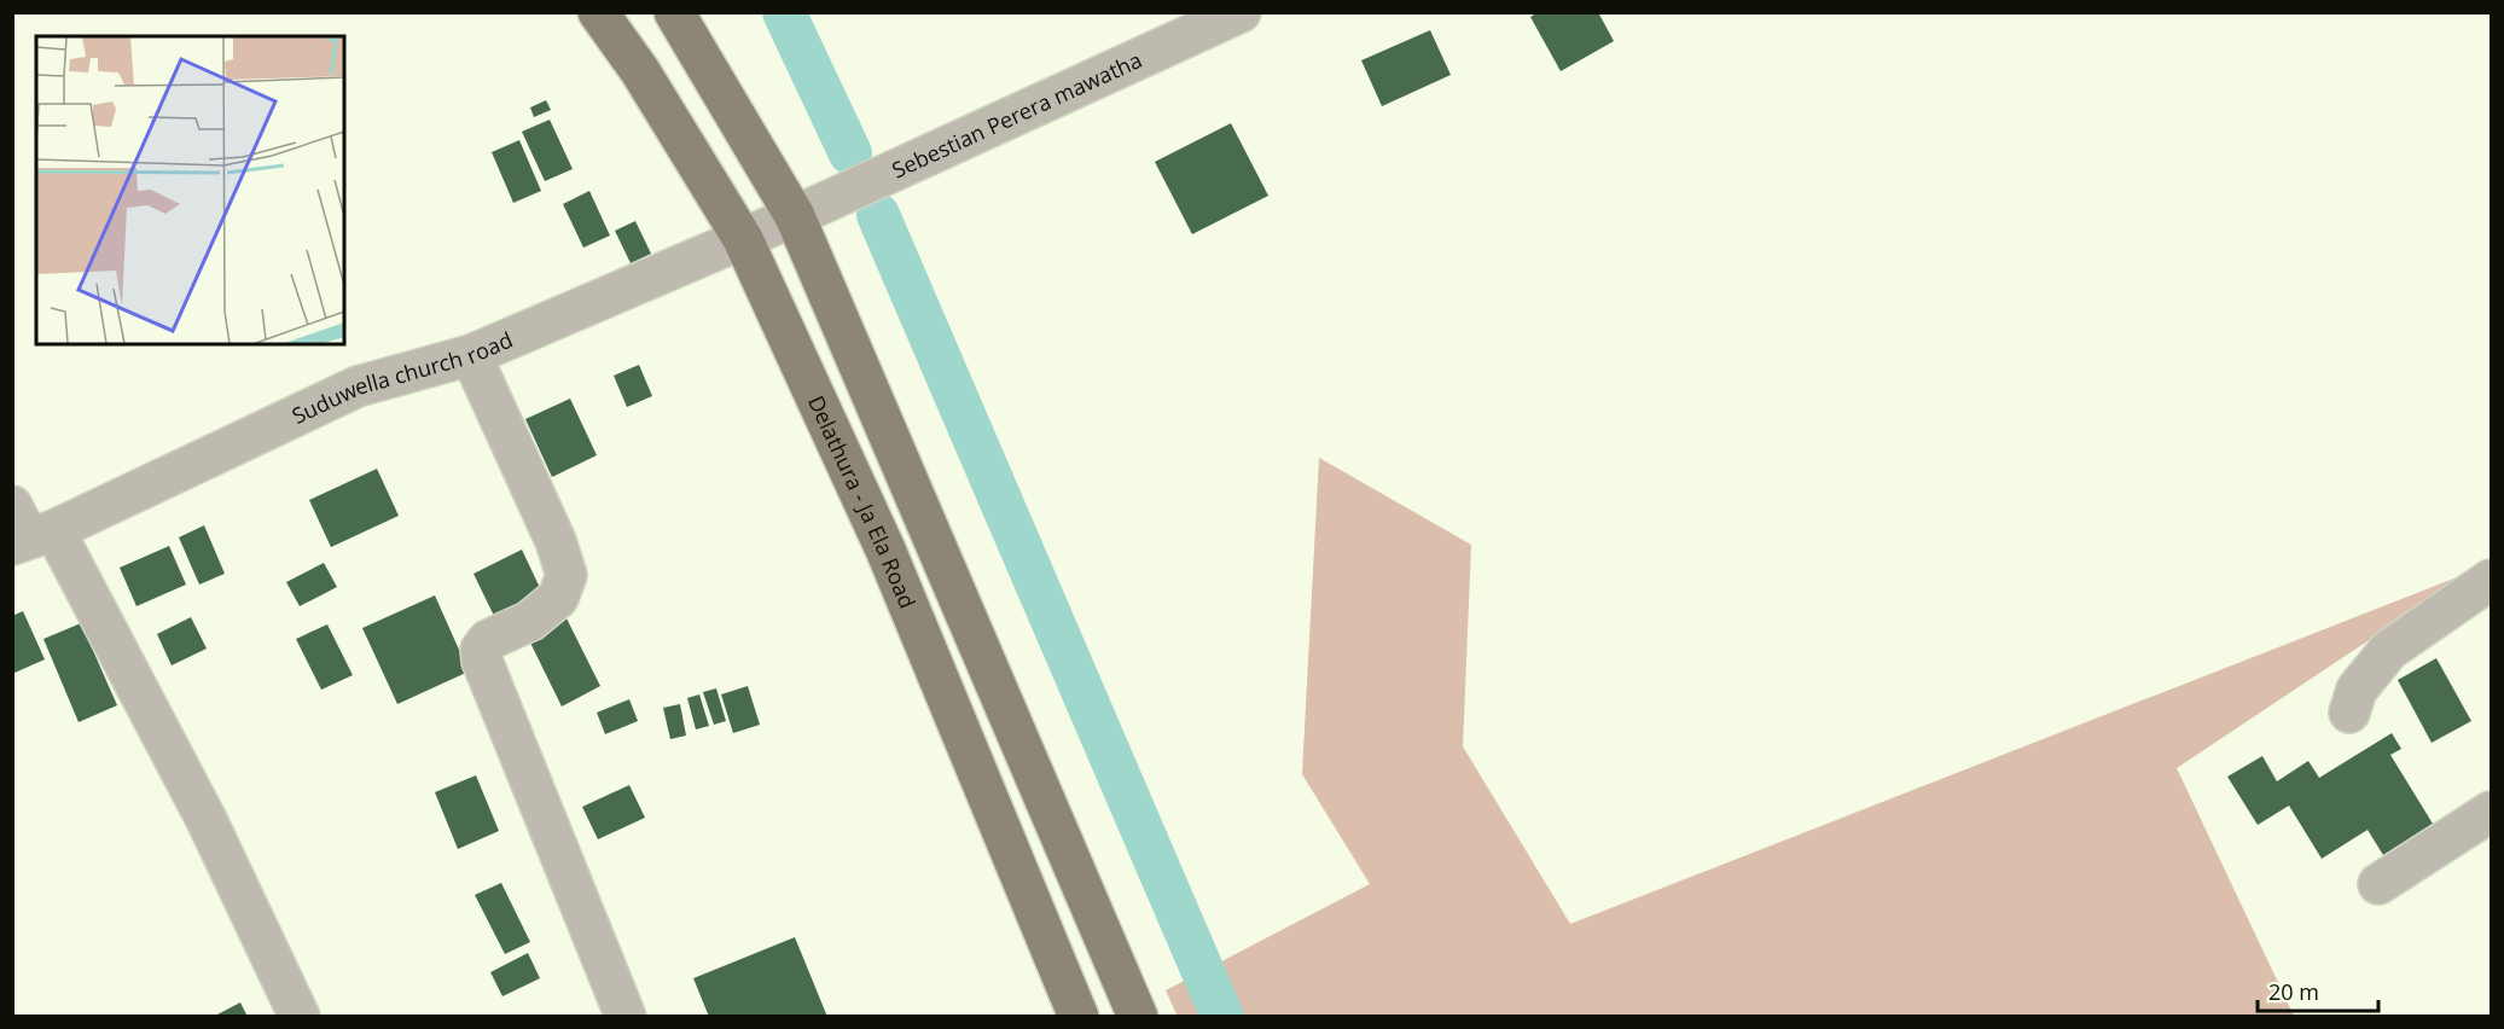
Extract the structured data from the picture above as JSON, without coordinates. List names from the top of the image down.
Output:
{
  "streets": {
    "main road": ["Delathura - Ja Ela Road"],
    "street": ["Sebestian Perera mawatha", "Suduwella church road"]
  },
  "crossings": [
    ["Sebestian Perera mawatha", "Suduwella church road"],
    ["Suduwella church road", "Delathura - Ja Ela Road"]
  ],
  "scale_bar": "20 m"
}
